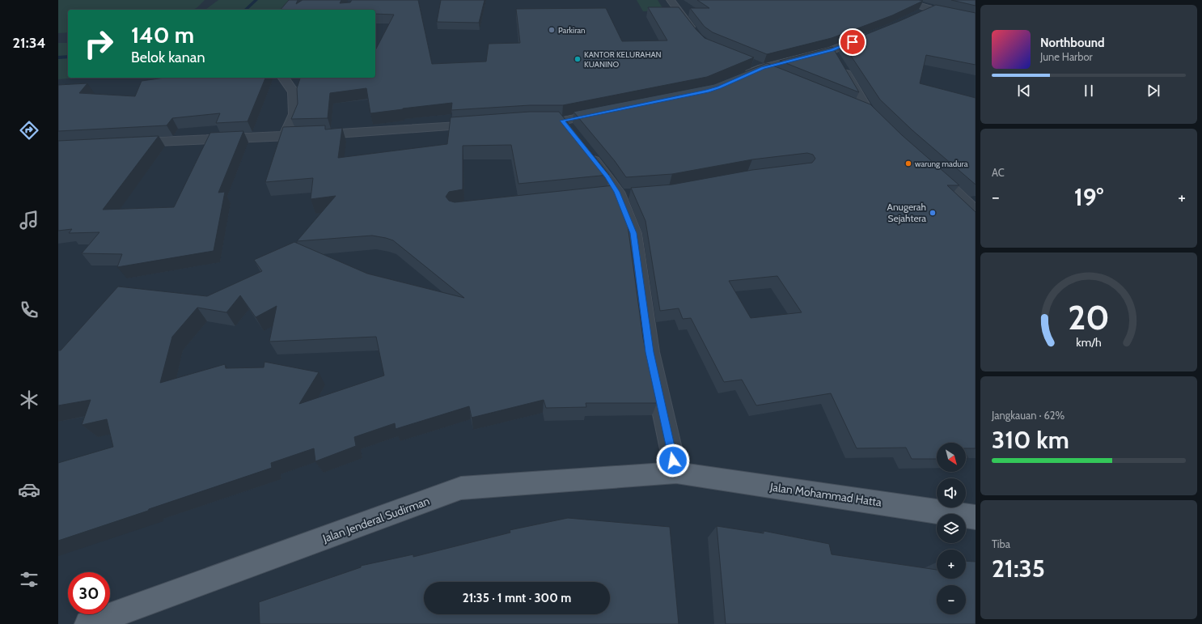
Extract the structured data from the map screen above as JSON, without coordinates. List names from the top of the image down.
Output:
{
  "streets": {
    "main road": ["Jalan Mohammad Hatta", "Jalan Jenderal Sudirman"]
  },
  "crossings": [
    ["Jalan Mohammad Hatta", "Jalan Jenderal Sudirman"]
  ],
  "places": [
    "Parkiran",
    "KANTOR KELURAHAN KUANINO",
    "warung madura",
    "Anugerah Sejahtera"
  ],
  "north": "bottom right",
  "page": {
    "tabs": "21:34",
    "turn": ["140 m", "Belok kanan"],
    "song": ["Northbound", "June Harbor"],
    "tile": [
      "AC",
      ["Jangkauan · 62%", "310 km"],
      ["Tiba", "21:35"]
    ],
    "heat": ["−", "19°", "+"],
    "map_buttons": ["+", "−"],
    "limit": "30",
    "trip": "21:35 · 1 mnt · 300 m",
    "gauge": ["20", "km/h"]
  }
}
